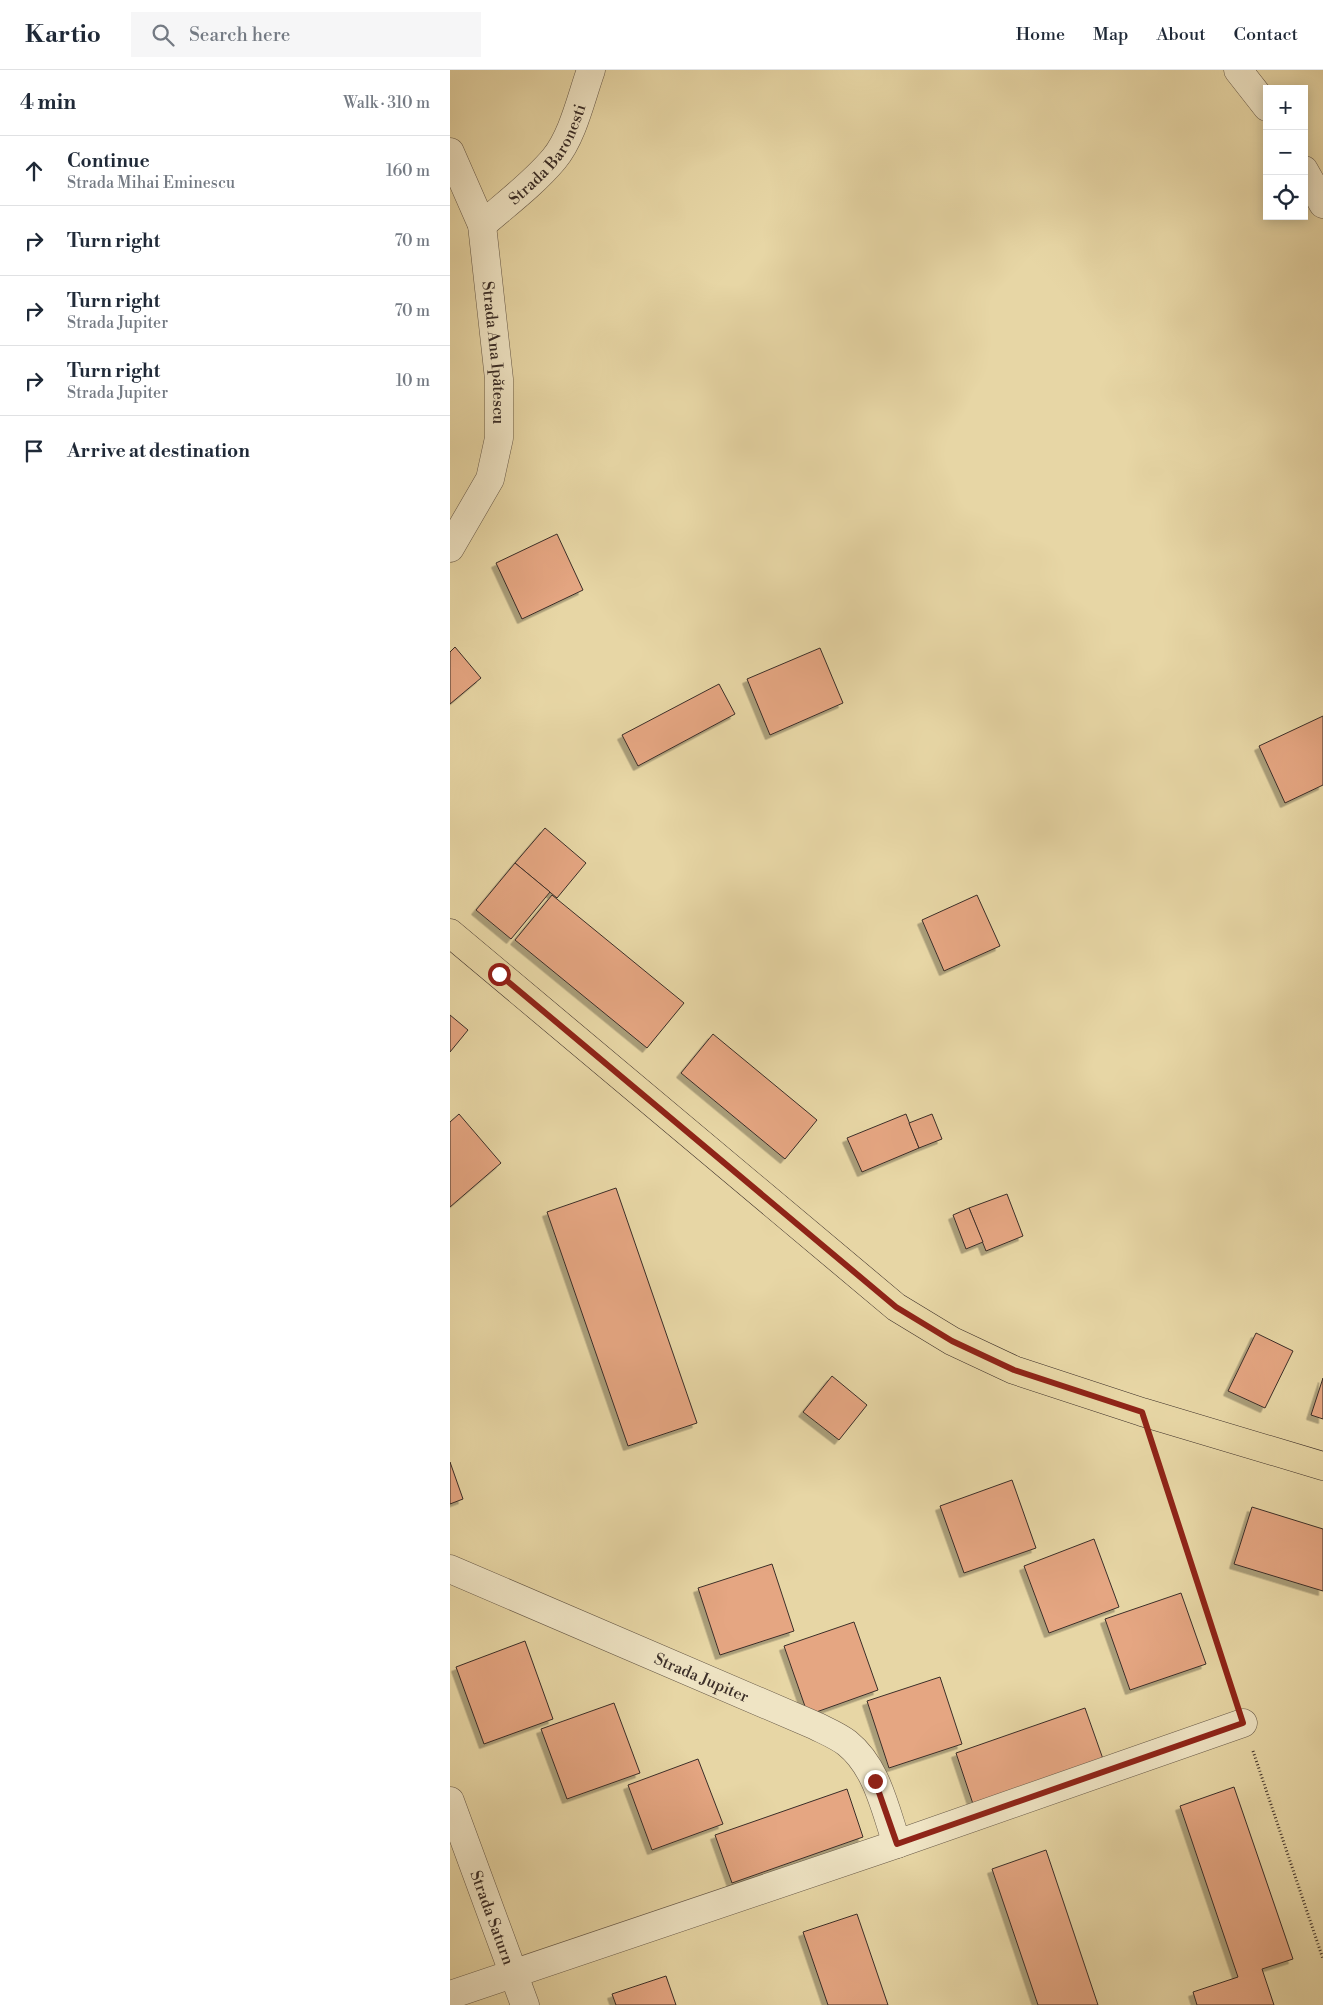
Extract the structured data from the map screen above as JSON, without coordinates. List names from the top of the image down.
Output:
{
  "streets": {
    "street": [
      "Strada Baronesti",
      "Strada Ana Ipătescu",
      "Strada Jupiter",
      "Strada Saturn"
    ]
  },
  "crossings": [
    ["Strada Baronesti", "Strada Ana Ipătescu"]
  ],
  "page": {
    "header": "Kartio",
    "search": "Search here",
    "nav": [
      "Home",
      "Map",
      "About",
      "Contact"
    ],
    "heading": ["4 min", "Walk · 310 m"],
    "map_buttons": ["+", "−"],
    "list": [
      ["Continue", "Strada Mihai Eminescu", "160 m"],
      ["Turn right", "70 m"],
      ["Turn right", "Strada Jupiter", "70 m"],
      ["Turn right", "Strada Jupiter", "10 m"],
      "Arrive at destination"
    ]
  }
}
